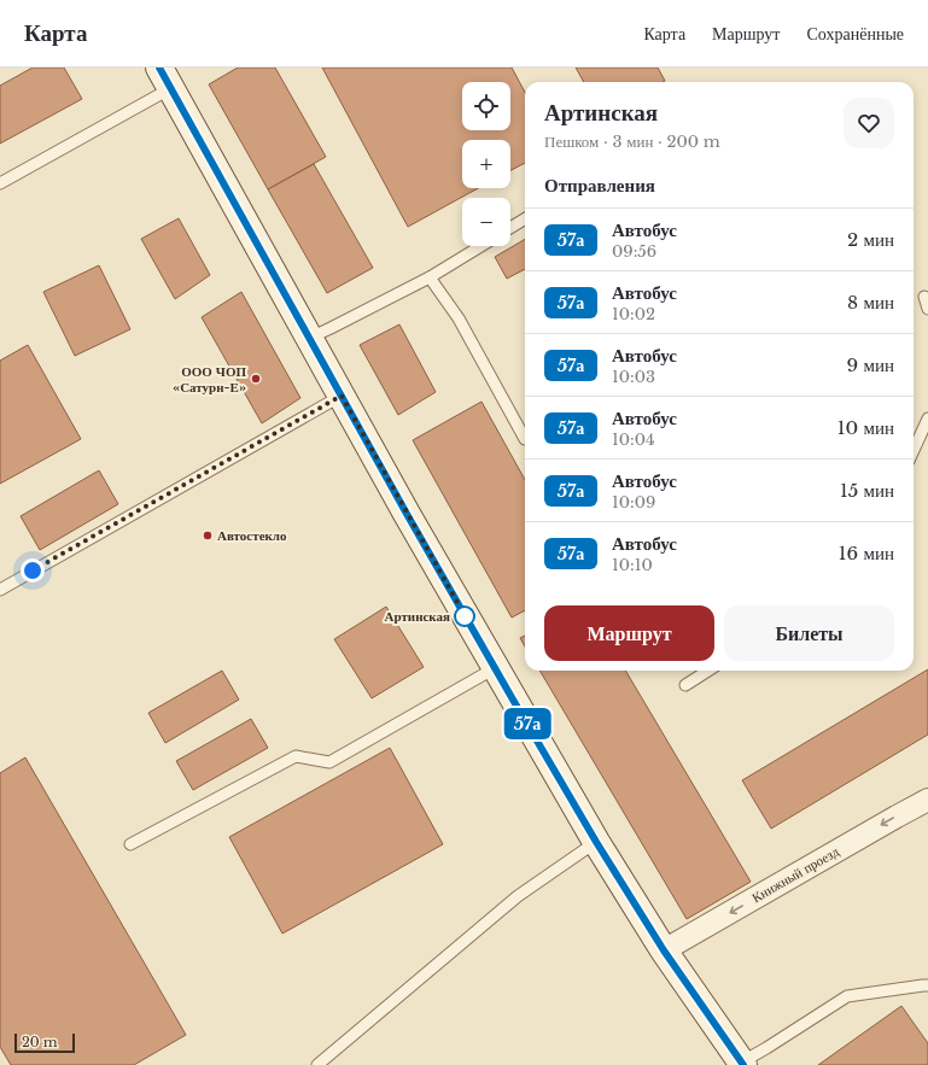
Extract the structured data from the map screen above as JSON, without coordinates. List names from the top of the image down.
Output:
{
  "streets": {
    "street": ["Книжный проезд"]
  },
  "one_way": ["Книжный проезд"],
  "places": ["ООО ЧОП «Сатурн-Е»", "Автостекло", "Артинская"],
  "lines": ["bus line 57а"],
  "scale_bar": "20 m",
  "page": {
    "header": "Карта",
    "nav": ["Карта", "Маршрут", "Сохранённые"],
    "on_map": "57а",
    "map_buttons": ["+", "−"],
    "heading": [
      ["Артинская", "Пешком · 3 мин · 200 m"],
      "Отправления"
    ],
    "list": [
      {
        "mark": "57а",
        "name": "Автобус",
        "note": "09:56",
        "value": "2 мин"
      },
      {
        "mark": "57а",
        "name": "Автобус",
        "note": "10:02",
        "value": "8 мин"
      },
      {
        "mark": "57а",
        "name": "Автобус",
        "note": "10:03",
        "value": "9 мин"
      },
      {
        "mark": "57а",
        "name": "Автобус",
        "note": "10:04",
        "value": "10 мин"
      },
      {
        "mark": "57а",
        "name": "Автобус",
        "note": "10:09",
        "value": "15 мин"
      },
      {
        "mark": "57а",
        "name": "Автобус",
        "note": "10:10",
        "value": "16 мин"
      }
    ],
    "buttons": ["Маршрут", "Билеты"],
    "scale": "20 m"
  }
}
